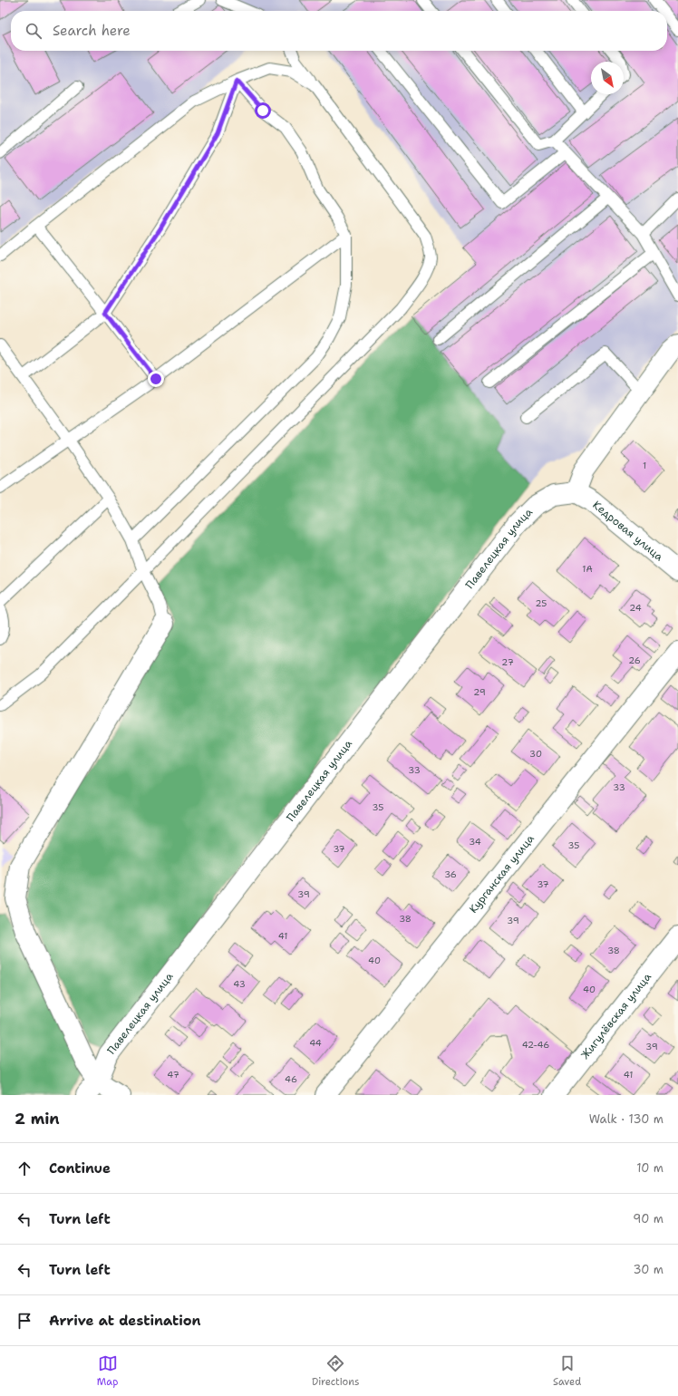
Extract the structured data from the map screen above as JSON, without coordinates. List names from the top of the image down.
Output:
{
  "streets": {
    "street": [
      "Кедровая улица",
      "Павелецкая улица",
      "Курганская улица",
      "Жигулёвская улица"
    ]
  },
  "crossings": [
    ["Кедровая улица", "Павелецкая улица"]
  ],
  "house_numbers": [
    "1",
    "1А",
    "25",
    "24",
    "26",
    "27",
    "29",
    "30",
    "33",
    "33",
    "35",
    "34",
    "35",
    "37",
    "36",
    "37",
    "39",
    "38",
    "39",
    "41",
    "38",
    "40",
    "43",
    "40",
    "44",
    "42-46",
    "39",
    "47",
    "41",
    "46"
  ],
  "north": "bottom right",
  "page": {
    "search": "Search here",
    "heading": ["2 min", "Walk · 130 m"],
    "list": [
      ["Continue", "10 m"],
      ["Turn left", "90 m"],
      ["Turn left", "30 m"],
      "Arrive at destination"
    ],
    "nav": ["Map", "Directions", "Saved"]
  }
}
